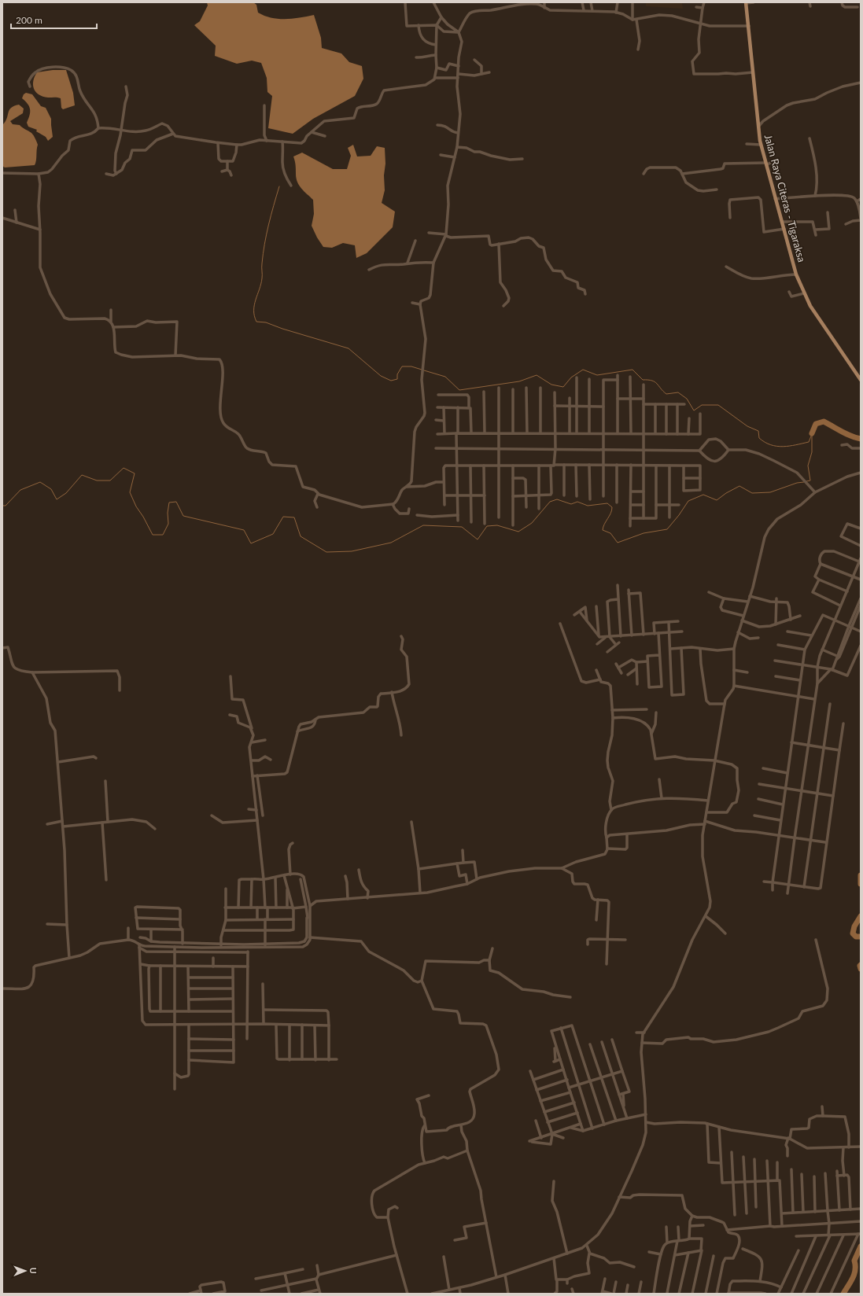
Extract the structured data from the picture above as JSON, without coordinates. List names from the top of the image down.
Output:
{
  "streets": {
    "main road": ["Jalan Raya Citeras - Tigaraksa"]
  },
  "scale_bar": "200 m",
  "north": "right"
}
